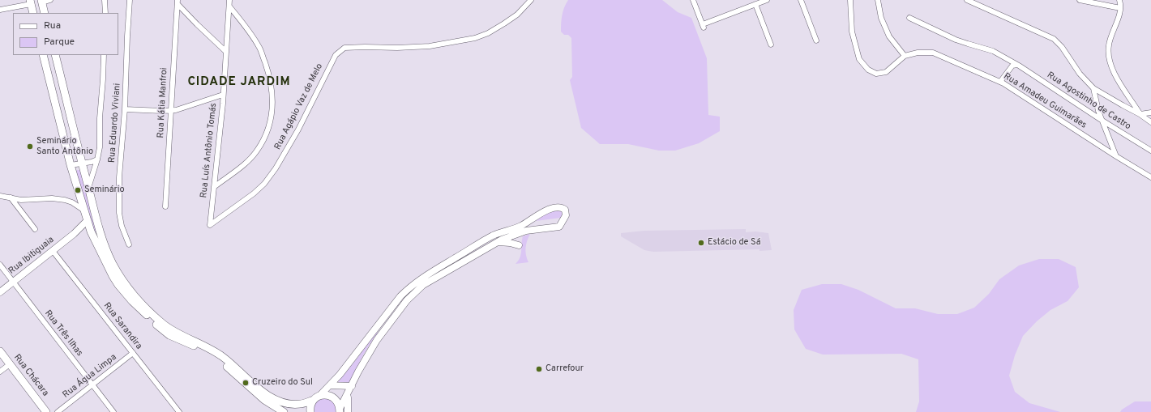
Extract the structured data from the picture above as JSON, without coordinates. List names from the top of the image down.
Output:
{
  "streets": {
    "main road": ["Rua Chácara"],
    "street": [
      "Rua Amadeu Guimarães",
      "Rua Agostinho de Castro",
      "Rua Kátia Manfroi",
      "Rua Agápio Vaz de Melo",
      "Rua Eduardo Viviani",
      "Rua Luís Antônio Tomás",
      "Rua Ibitiguaia",
      "Rua Sarandira",
      "Rua Três Ilhas",
      "Rua Água Limpa"
    ]
  },
  "crossings": [
    ["Rua Agápio Vaz de Melo", "Rua Luís Antônio Tomás"],
    ["Rua Ibitiguaia", "Rua Sarandira"],
    ["Rua Ibitiguaia", "Rua Três Ilhas"],
    ["Rua Sarandira", "Rua Água Limpa"],
    ["Rua Três Ilhas", "Rua Água Limpa"]
  ],
  "districts": ["CIDADE JARDIM"],
  "places": [
    "Seminário Santo Antônio",
    "Seminário",
    "Estácio de Sá",
    "Carrefour",
    "Cruzeiro do Sul"
  ],
  "legend": ["Rua", "Parque"]
}
